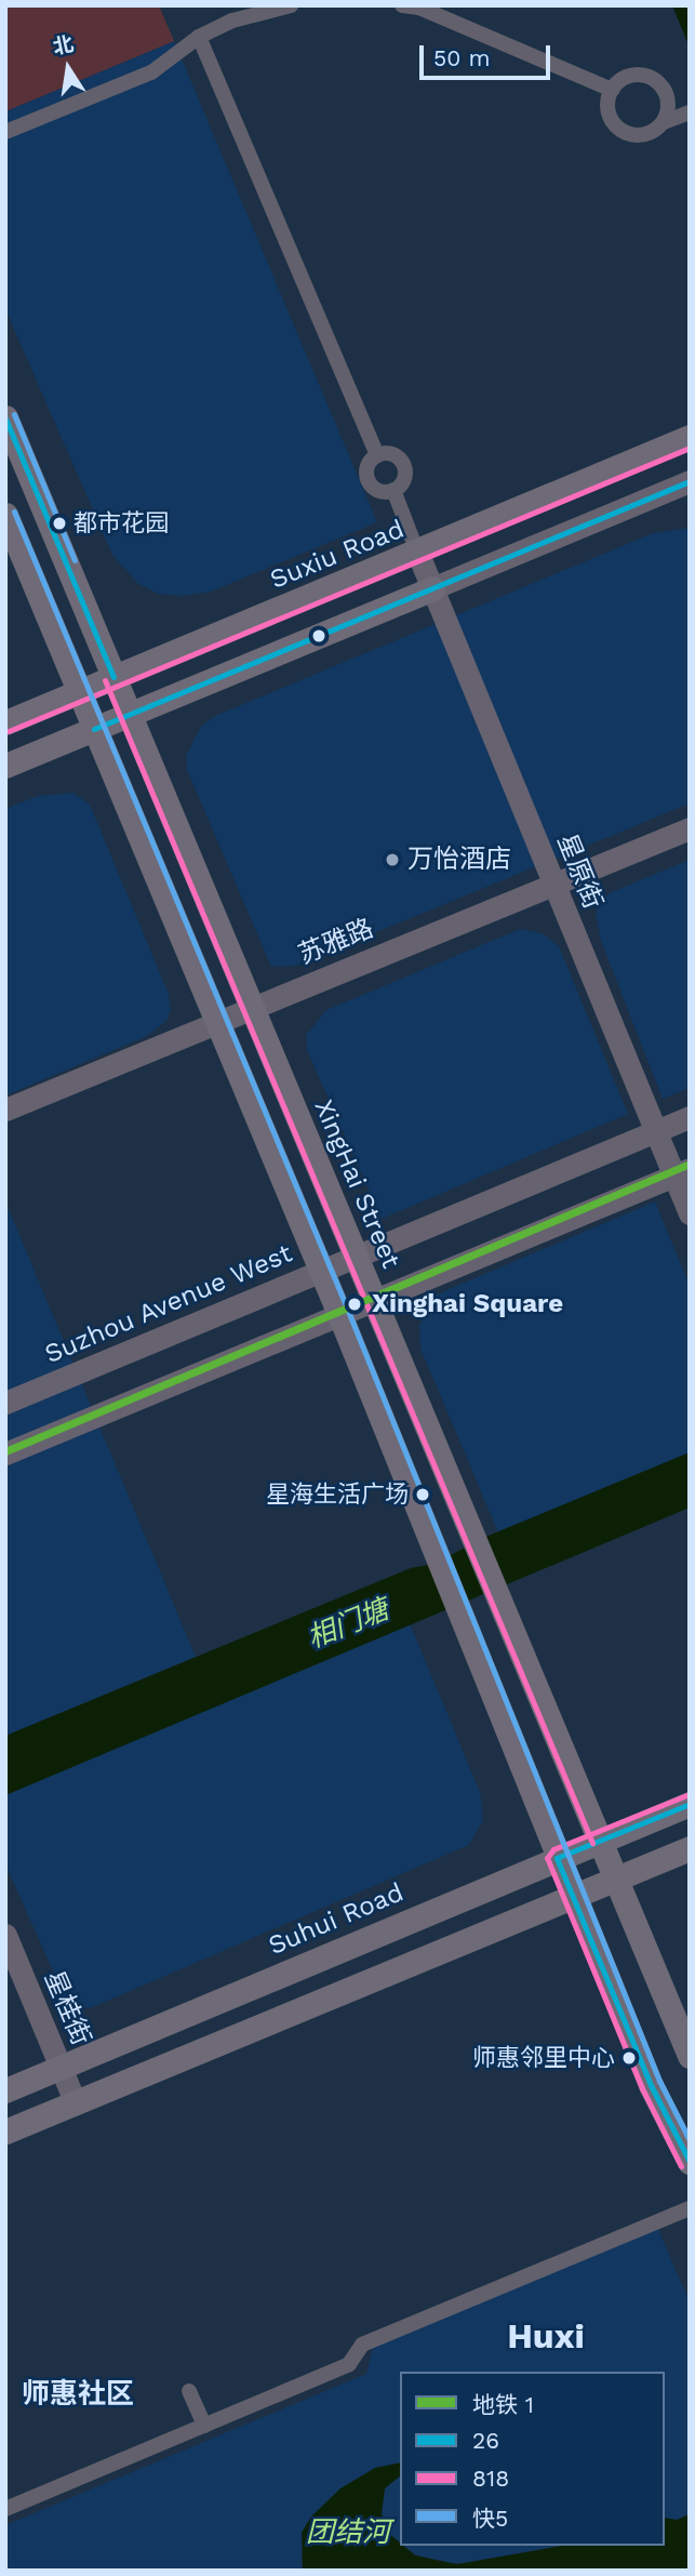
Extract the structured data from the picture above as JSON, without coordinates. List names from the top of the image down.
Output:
{
  "streets": {
    "main road": [
      "Suxiu Road",
      "星原街",
      "苏雅路",
      "XingHai Street",
      "Suzhou Avenue West",
      "Suhui Road",
      "星桂街"
    ]
  },
  "crossings": [
    ["Suxiu Road", "星原街"],
    ["Suxiu Road", "XingHai Street"],
    ["星原街", "苏雅路"],
    ["星原街", "Suzhou Avenue West"],
    ["苏雅路", "XingHai Street"],
    ["XingHai Street", "Suzhou Avenue West"],
    ["XingHai Street", "Suhui Road"],
    ["Suhui Road", "星桂街"]
  ],
  "districts": ["Huxi", "师惠社区"],
  "water": ["相门塘", "团结河"],
  "places": [
    "都市花园",
    "万怡酒店",
    "Xinghai Square",
    "星海生活广场",
    "师惠邻里中心"
  ],
  "lines": [
    "transit line 快5",
    "transit line 26",
    "transit line 818",
    "metro line 1"
  ],
  "legend": [
    "地铁 1",
    "26",
    "818",
    "快5"
  ],
  "scale_bar": "50 m",
  "north": "top"
}
